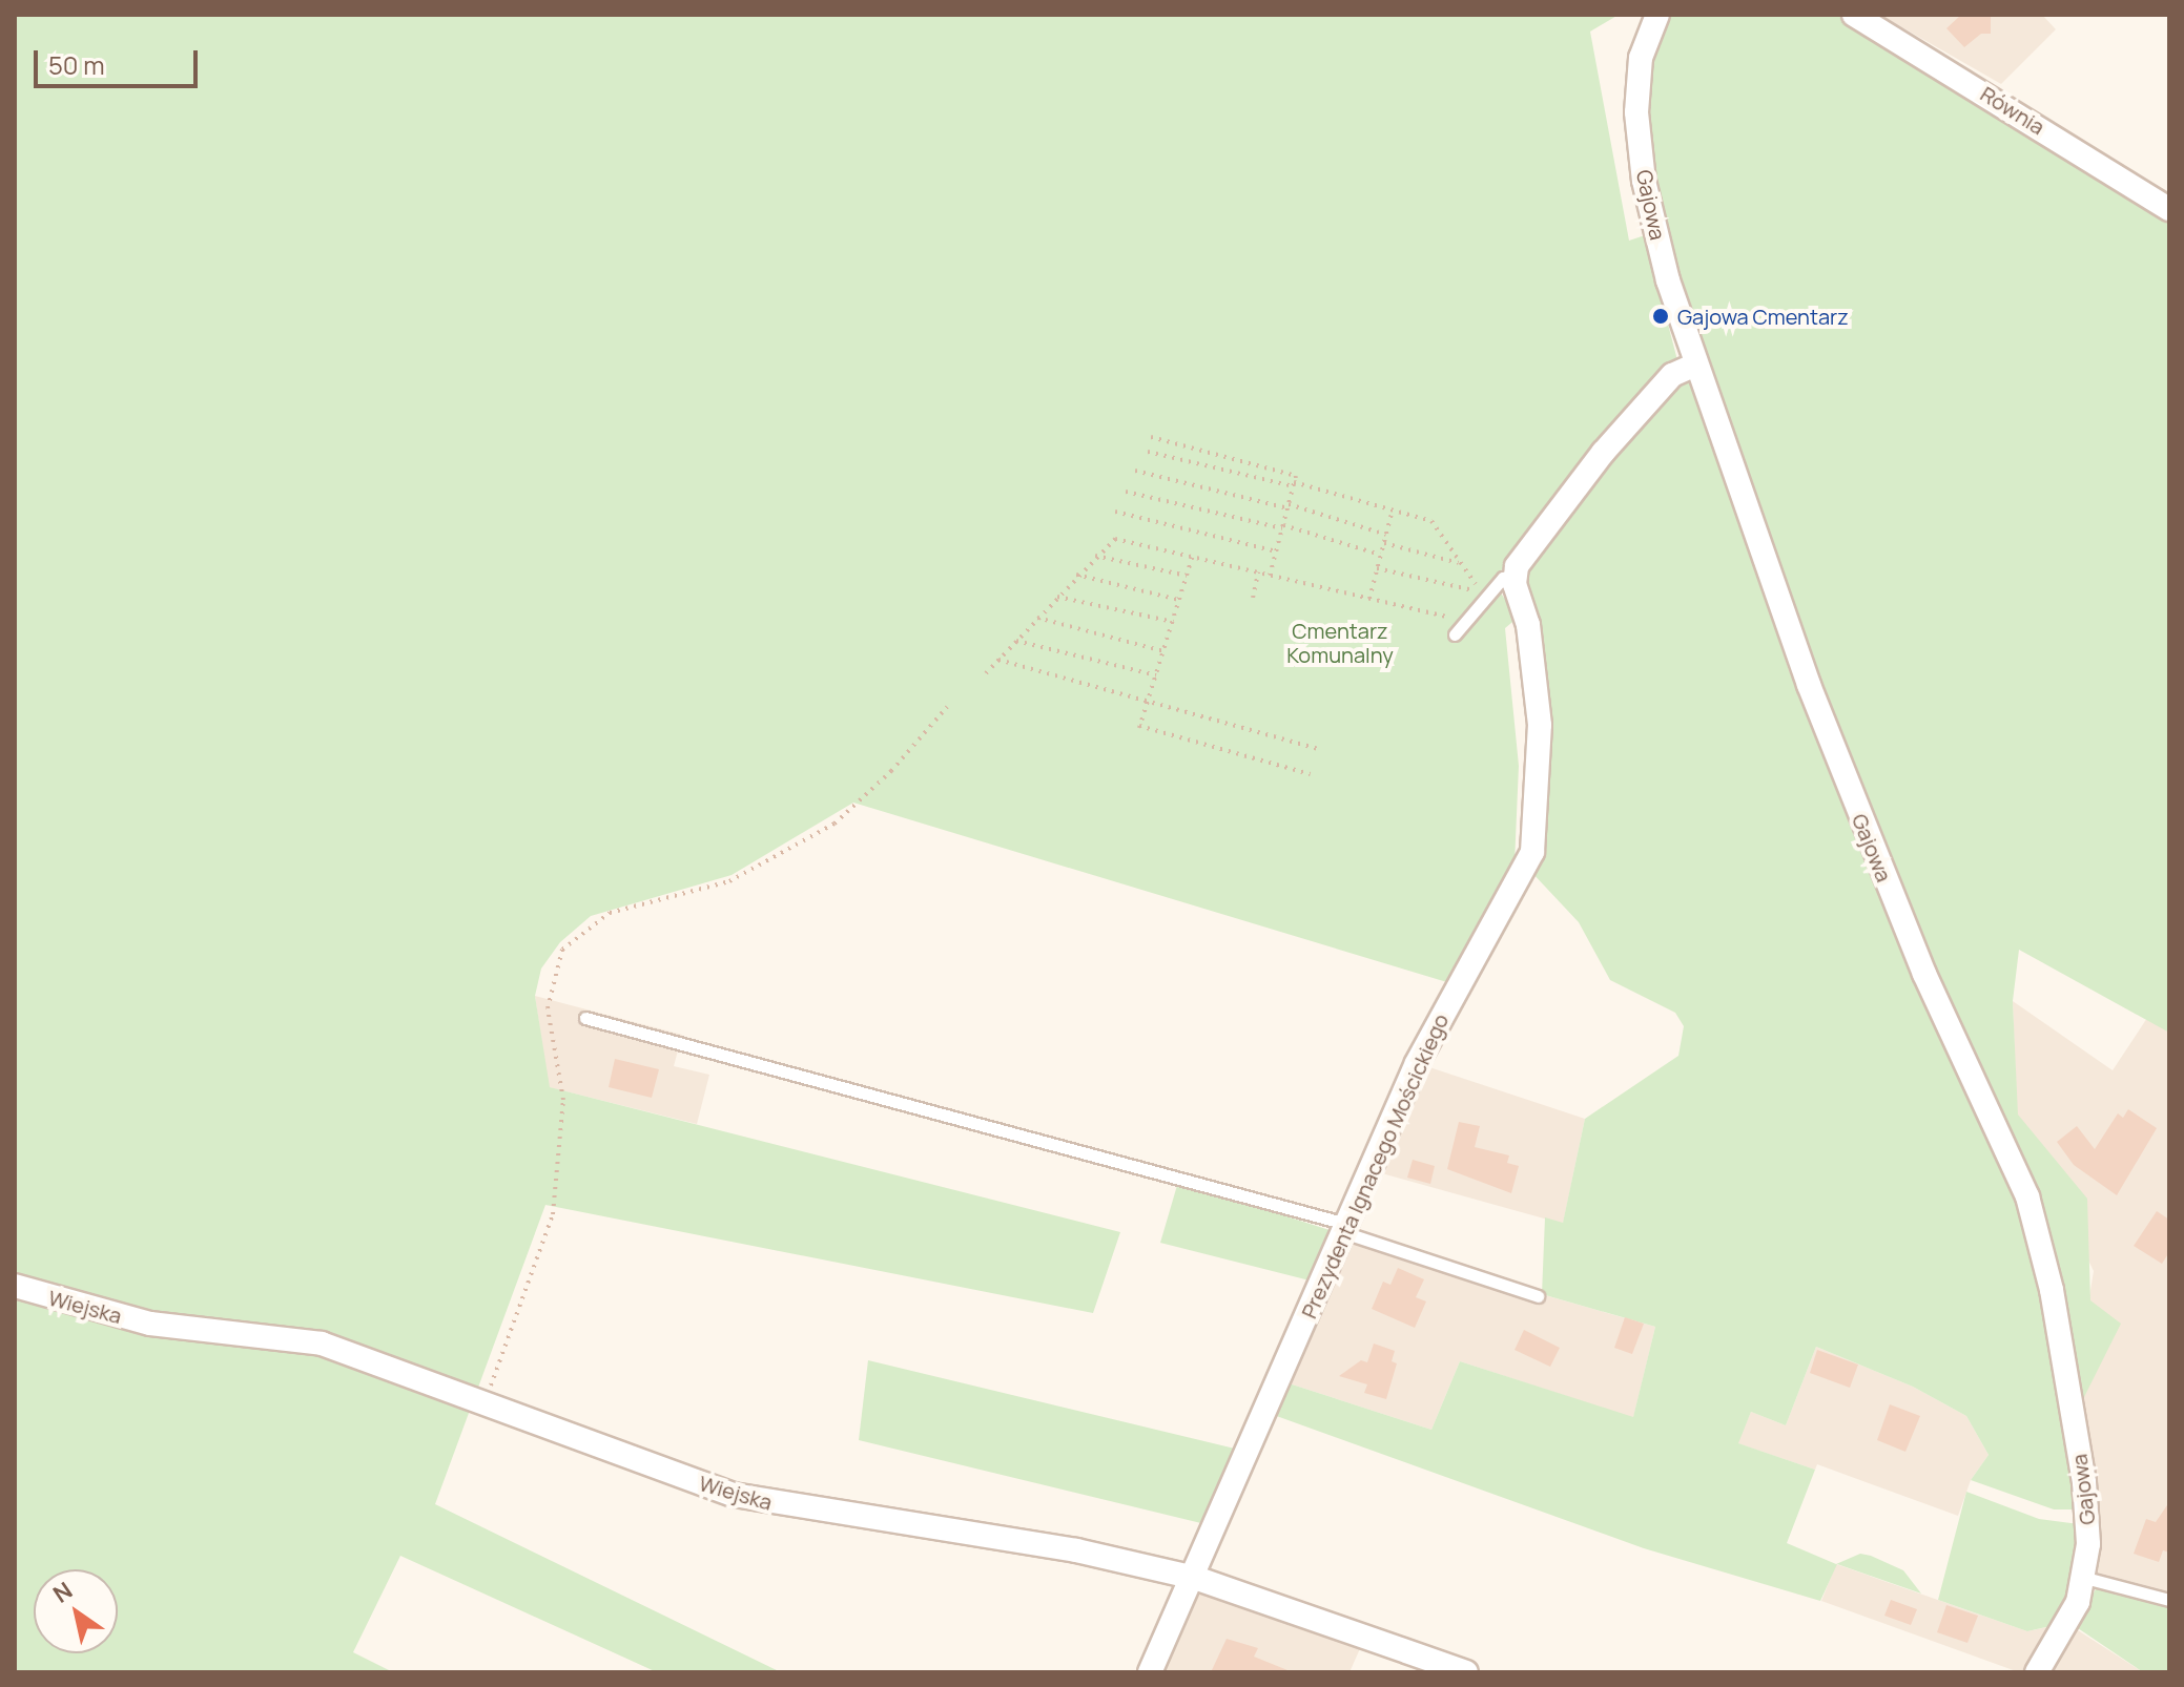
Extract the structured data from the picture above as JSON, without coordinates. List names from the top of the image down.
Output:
{
  "streets": {
    "street": [
      "Równia",
      "Gajowa",
      "Prezydenta Ignacego Mościckiego",
      "Wiejska"
    ]
  },
  "crossings": [
    ["Prezydenta Ignacego Mościckiego", "Wiejska"]
  ],
  "parks": ["Cmentarz Komunalny"],
  "places": ["Gajowa Cmentarz"],
  "scale_bar": "50 m",
  "north": "top left"
}
